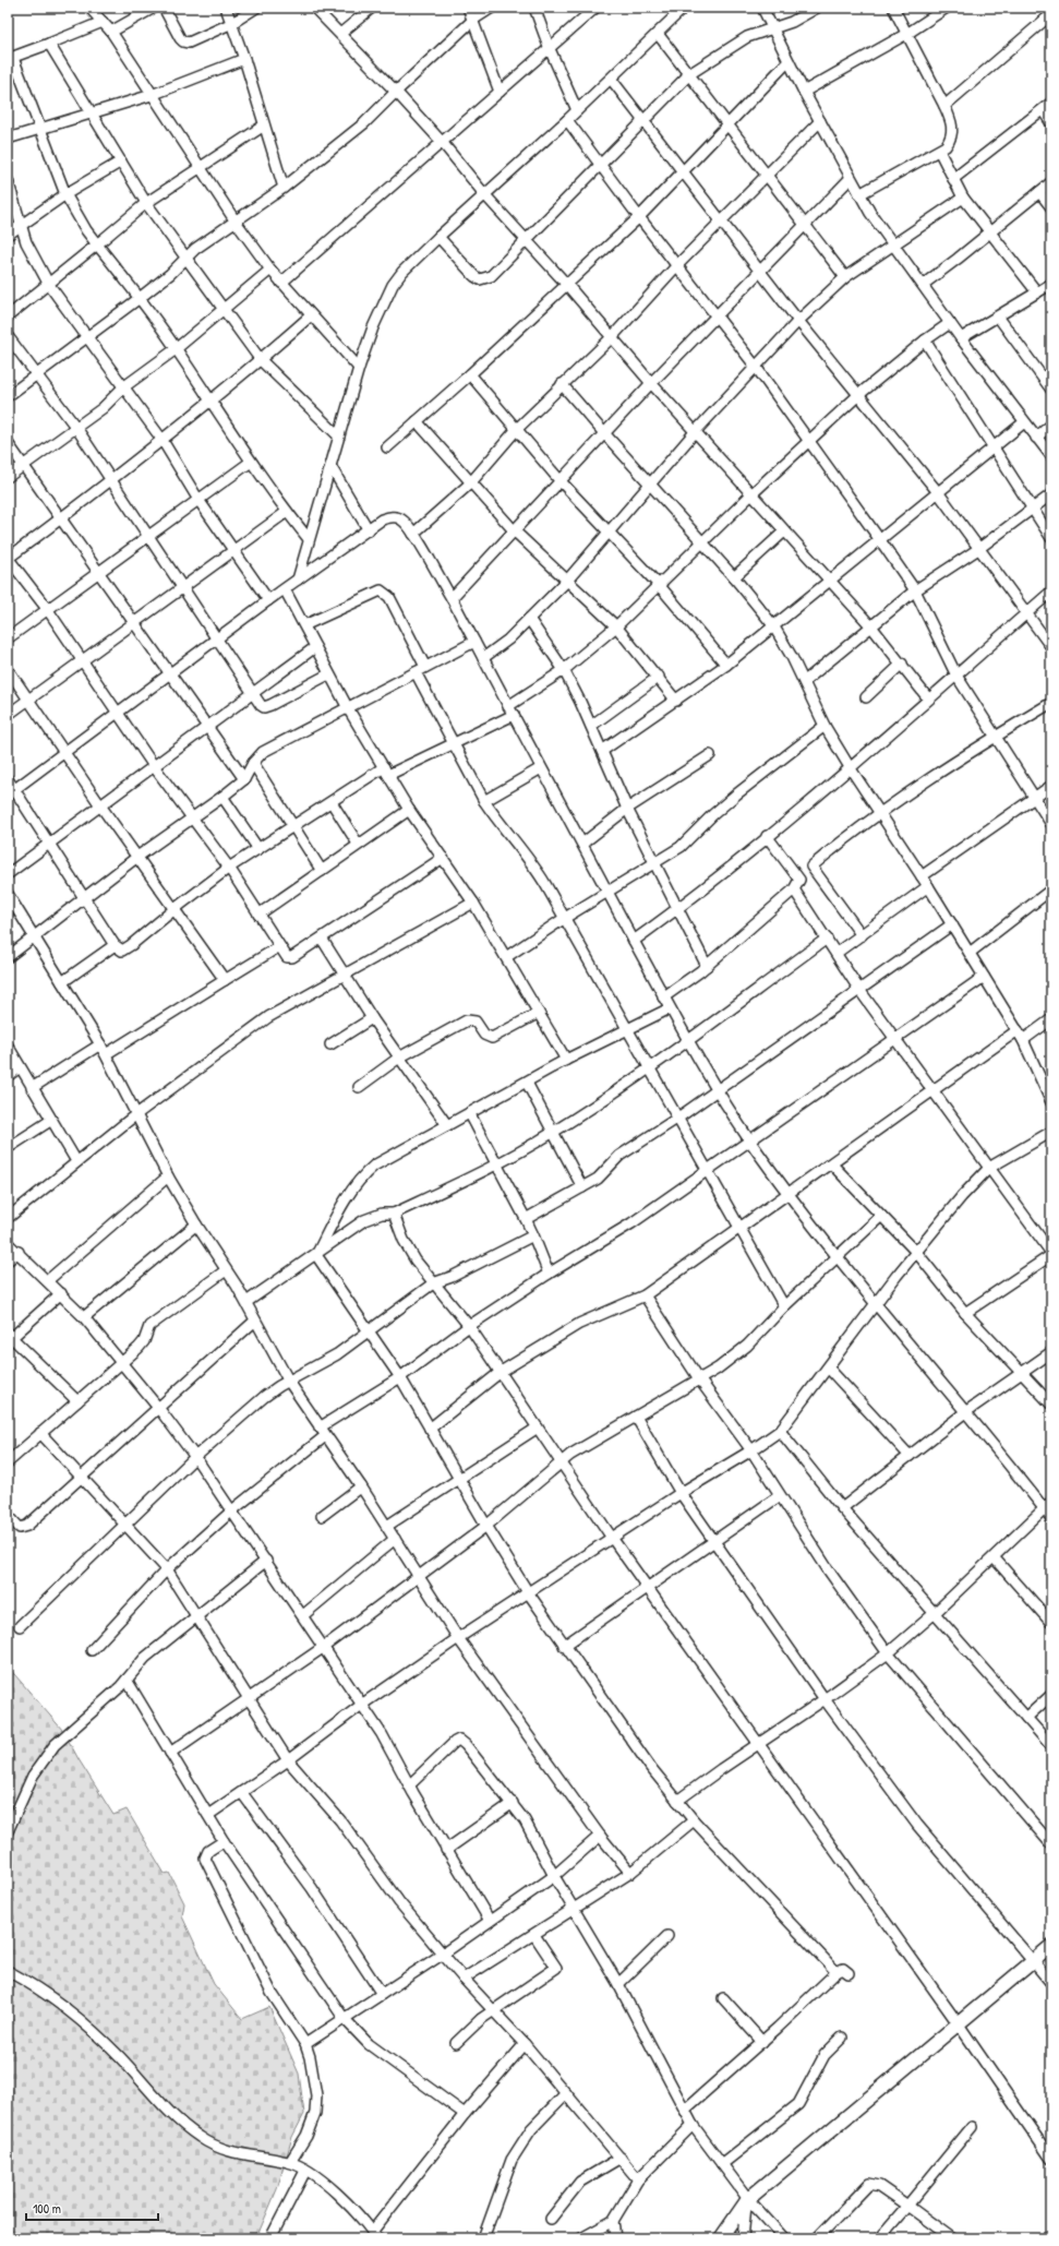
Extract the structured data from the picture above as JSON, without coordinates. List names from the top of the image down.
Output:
{
  "scale_bar": "100 m"
}
